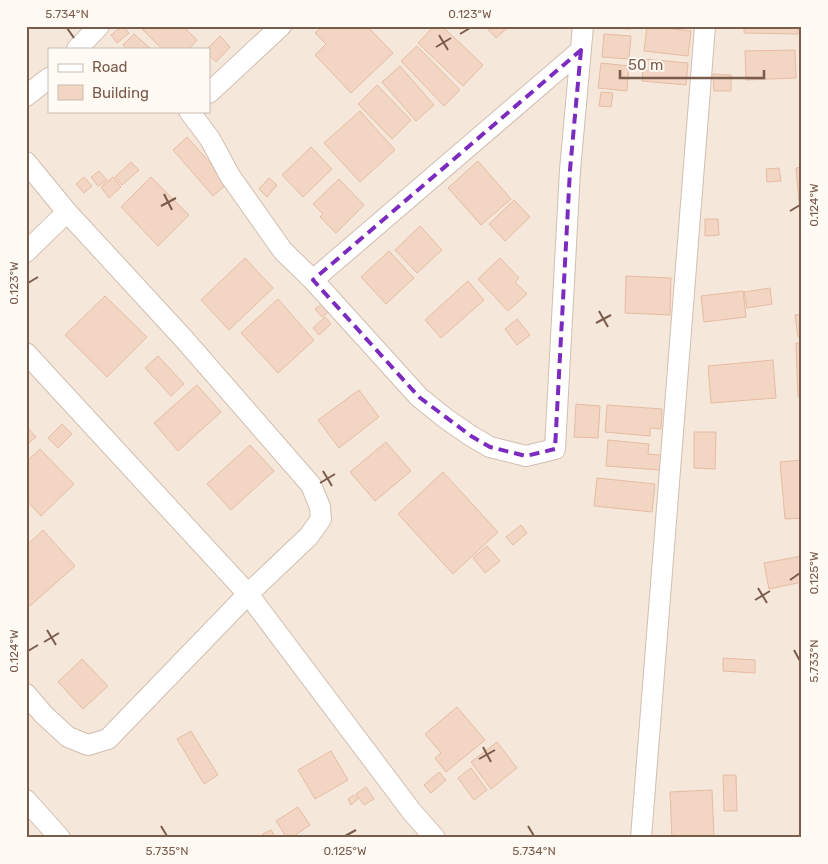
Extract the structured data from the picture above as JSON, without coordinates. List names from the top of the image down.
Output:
{
  "legend": ["Road", "Building"],
  "scale_bar": "50 m",
  "coordinates": [
    "5.734°N",
    "0.123°W",
    "0.124°W",
    "0.125°W",
    "5.733°N",
    "5.735°N"
  ]
}
